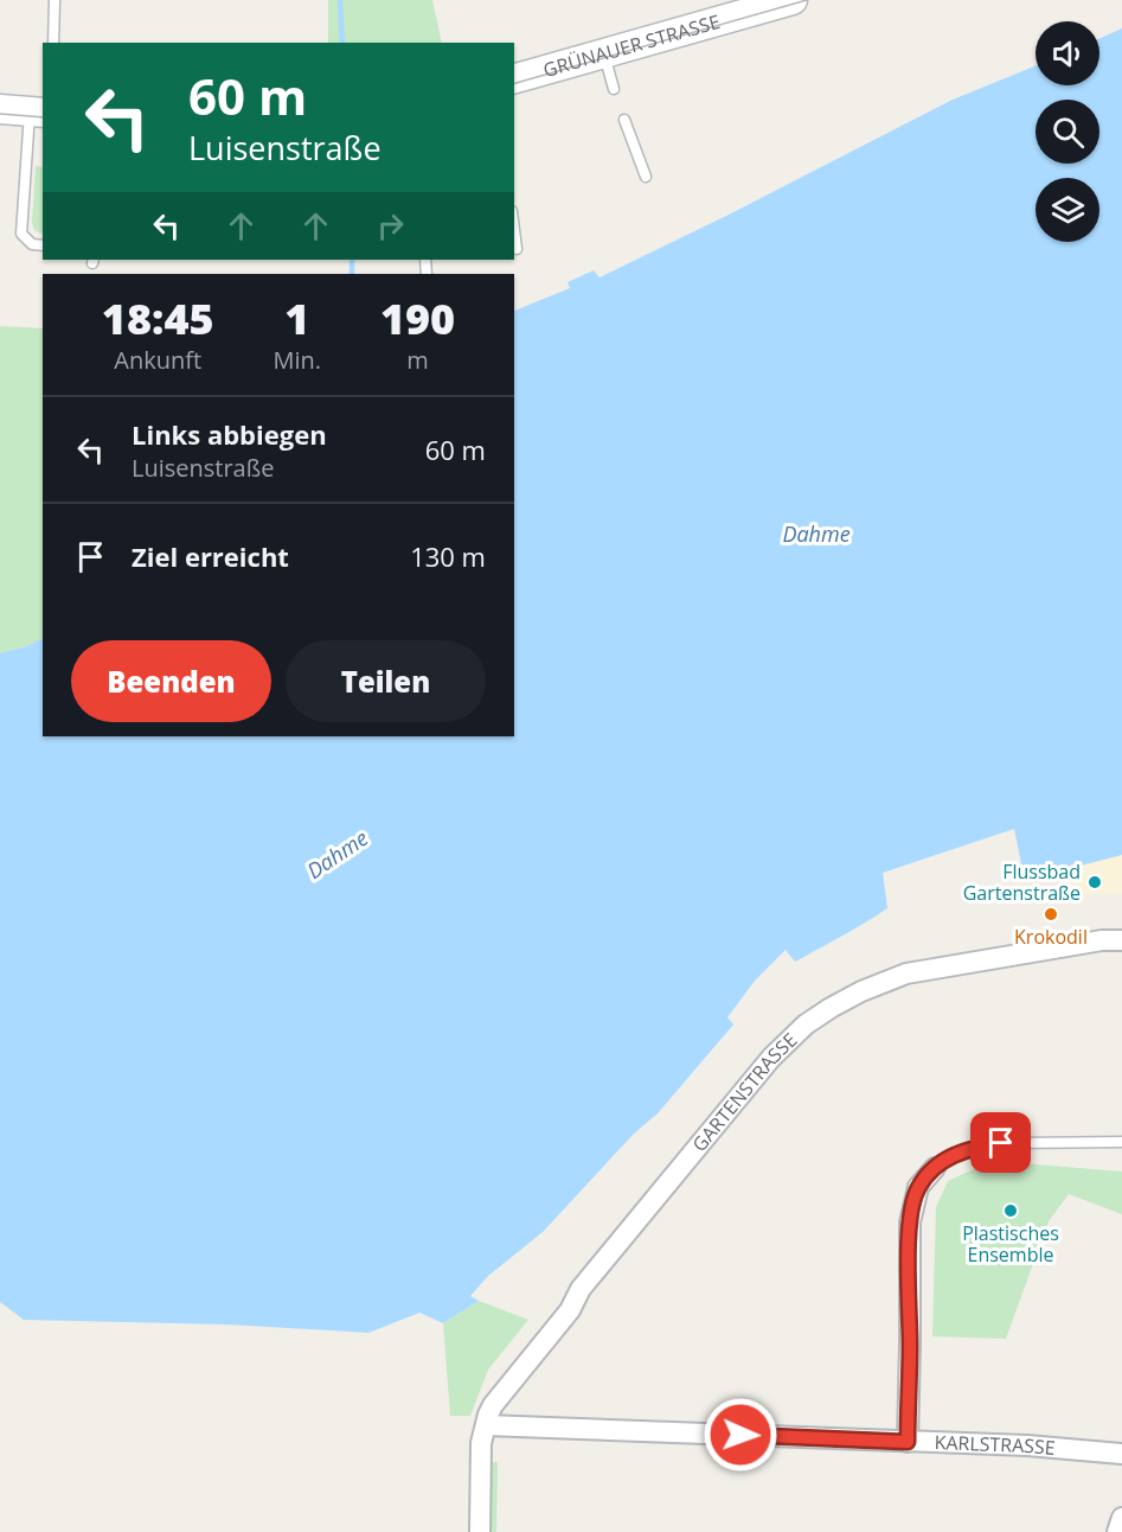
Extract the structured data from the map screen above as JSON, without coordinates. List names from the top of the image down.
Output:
{
  "streets": {
    "main road": ["GRÜNAUER STRASSE"],
    "street": ["GARTENSTRASSE", "KARLSTRASSE"]
  },
  "crossings": [
    ["GARTENSTRASSE", "KARLSTRASSE"]
  ],
  "water": ["Dahme"],
  "places": ["Flussbad Gartenstraße", "Krokodil", "Plastisches Ensemble"],
  "page": {
    "turn": ["60 m", "Luisenstraße"],
    "eta": [
      "18:45",
      "Ankunft",
      "1",
      "Min.",
      "190",
      "m"
    ],
    "list": [
      {
        "name": "Links abbiegen",
        "note": "Luisenstraße",
        "value": "60 m"
      },
      {
        "name": "Ziel erreicht",
        "value": "130 m"
      }
    ],
    "buttons": ["Beenden", "Teilen"]
  }
}
